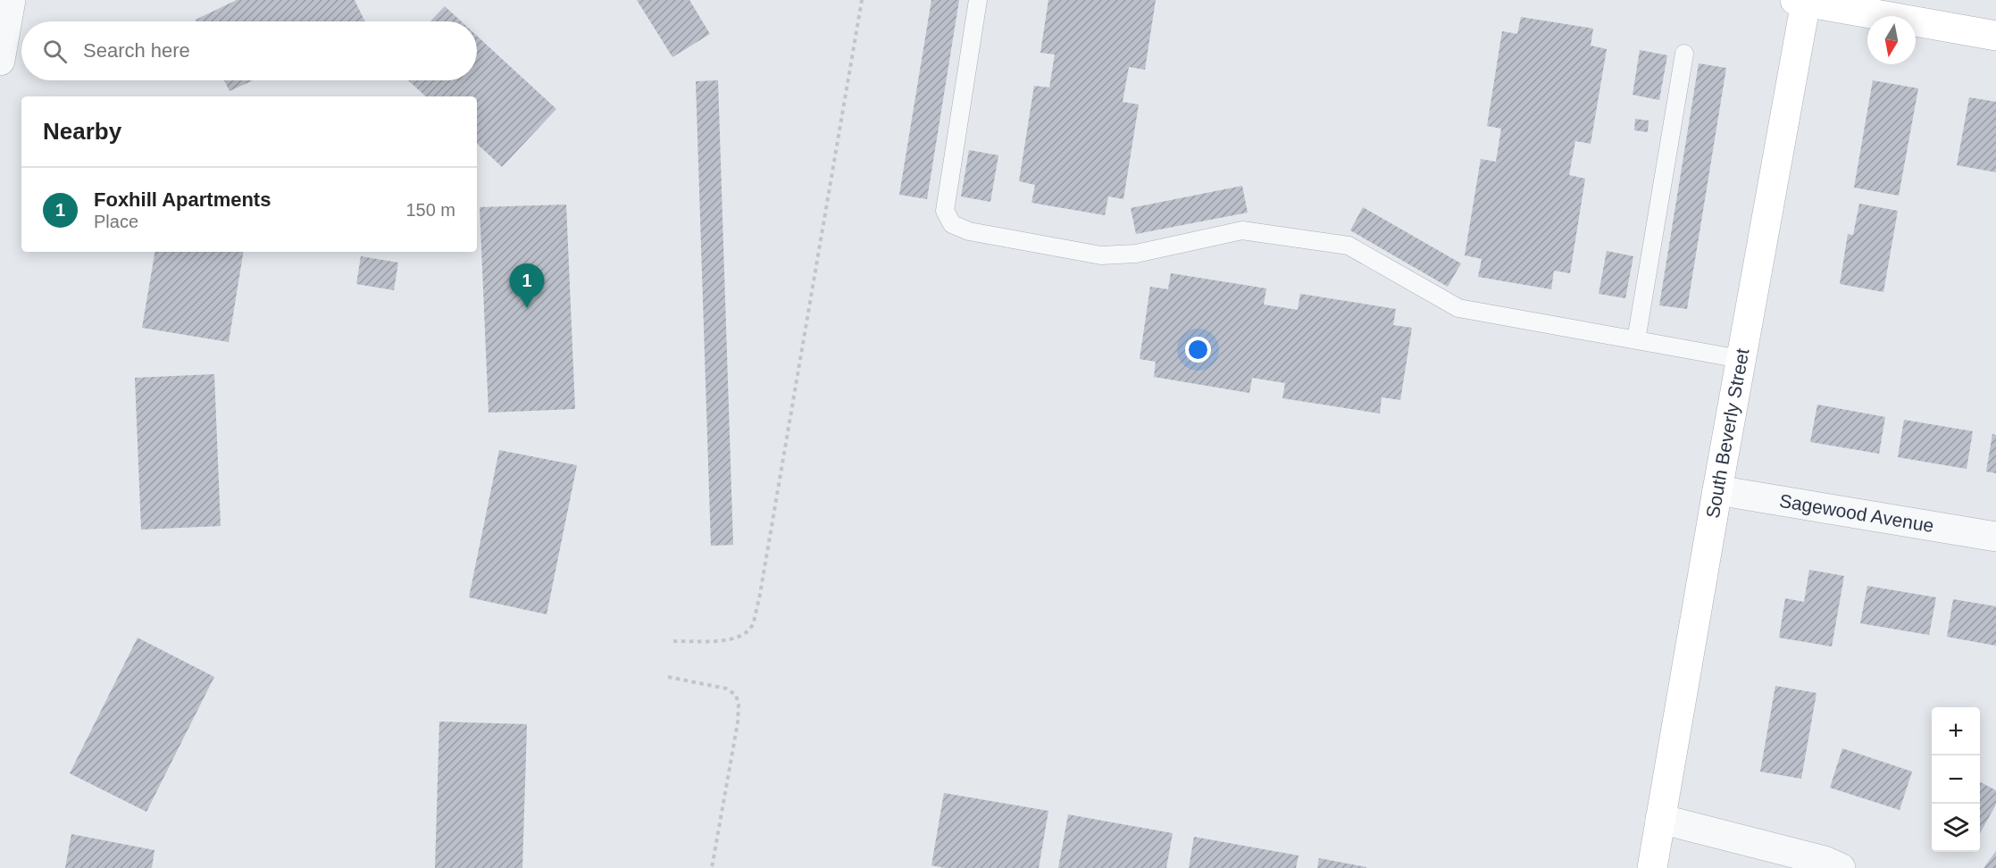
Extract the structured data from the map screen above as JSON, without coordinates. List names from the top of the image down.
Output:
{
  "streets": {
    "street": ["South Beverly Street", "Sagewood Avenue"]
  },
  "crossings": [
    ["South Beverly Street", "Sagewood Avenue"]
  ],
  "north": "bottom",
  "page": {
    "search": "Search here",
    "heading": "Nearby",
    "list": [
      {
        "mark": "1",
        "name": "Foxhill Apartments",
        "note": "Place",
        "value": "150 m"
      }
    ],
    "pins": "1",
    "map_buttons": ["+", "−"]
  }
}
